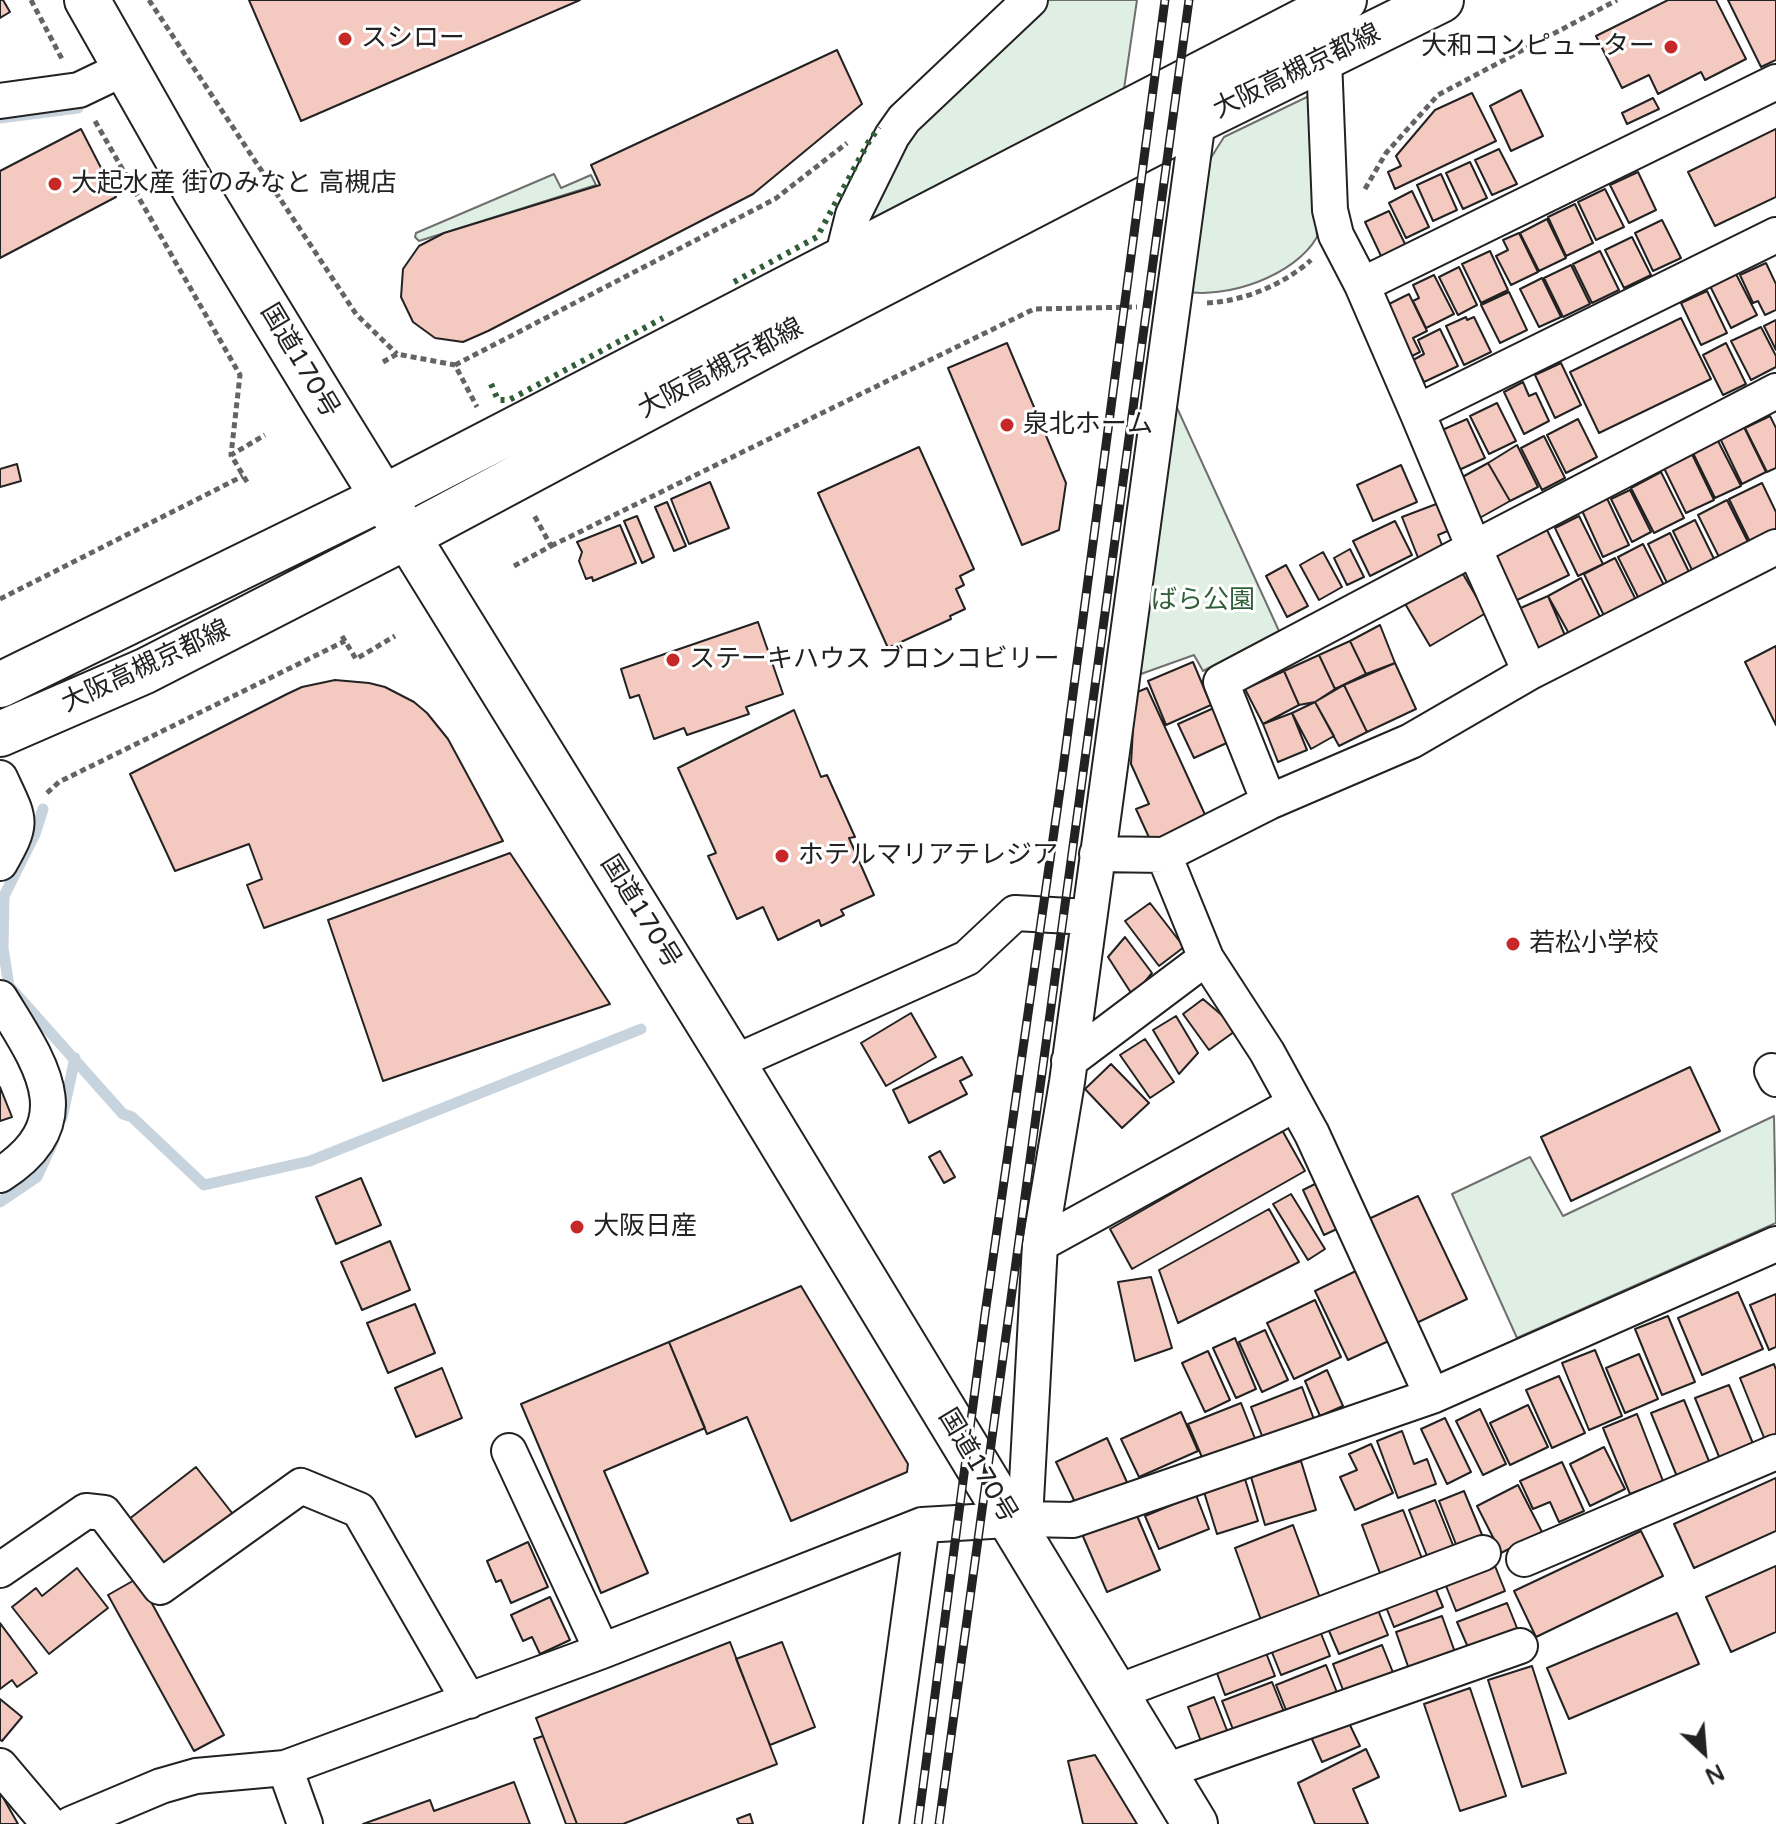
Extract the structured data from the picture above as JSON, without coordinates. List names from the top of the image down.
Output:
{
  "streets": {
    "main road": ["大阪高槻京都線", "国道170号"]
  },
  "crossings": [
    ["大阪高槻京都線", "国道170号"]
  ],
  "parks": ["ばら公園"],
  "places": [
    "スシロー",
    "大和コンピューター",
    "大起水産 街のみなと 高槻店",
    "泉北ホーム",
    "ステーキハウス ブロンコビリー",
    "ホテルマリアテレジア",
    "若松小学校",
    "大阪日産"
  ],
  "north": "bottom right"
}
